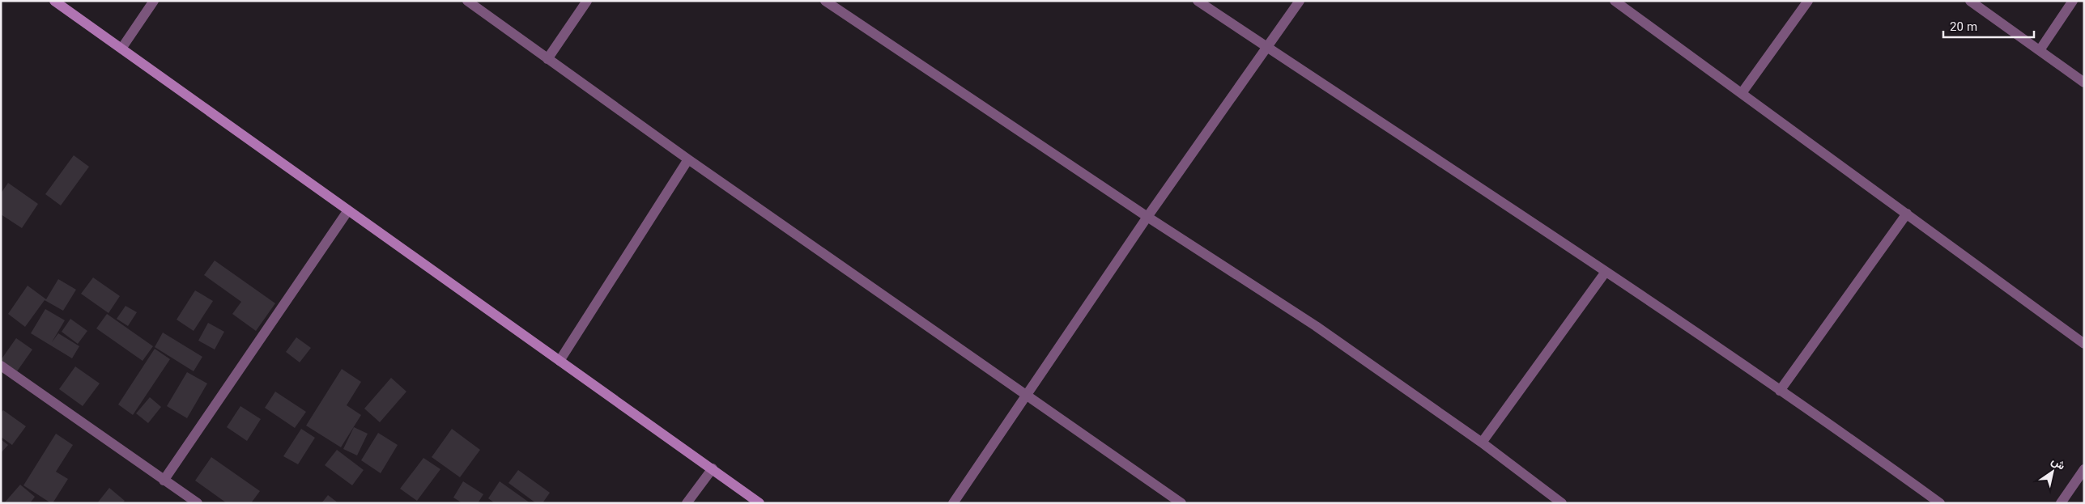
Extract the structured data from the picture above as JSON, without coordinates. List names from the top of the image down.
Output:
{
  "scale_bar": "20 m",
  "north": "top right"
}
